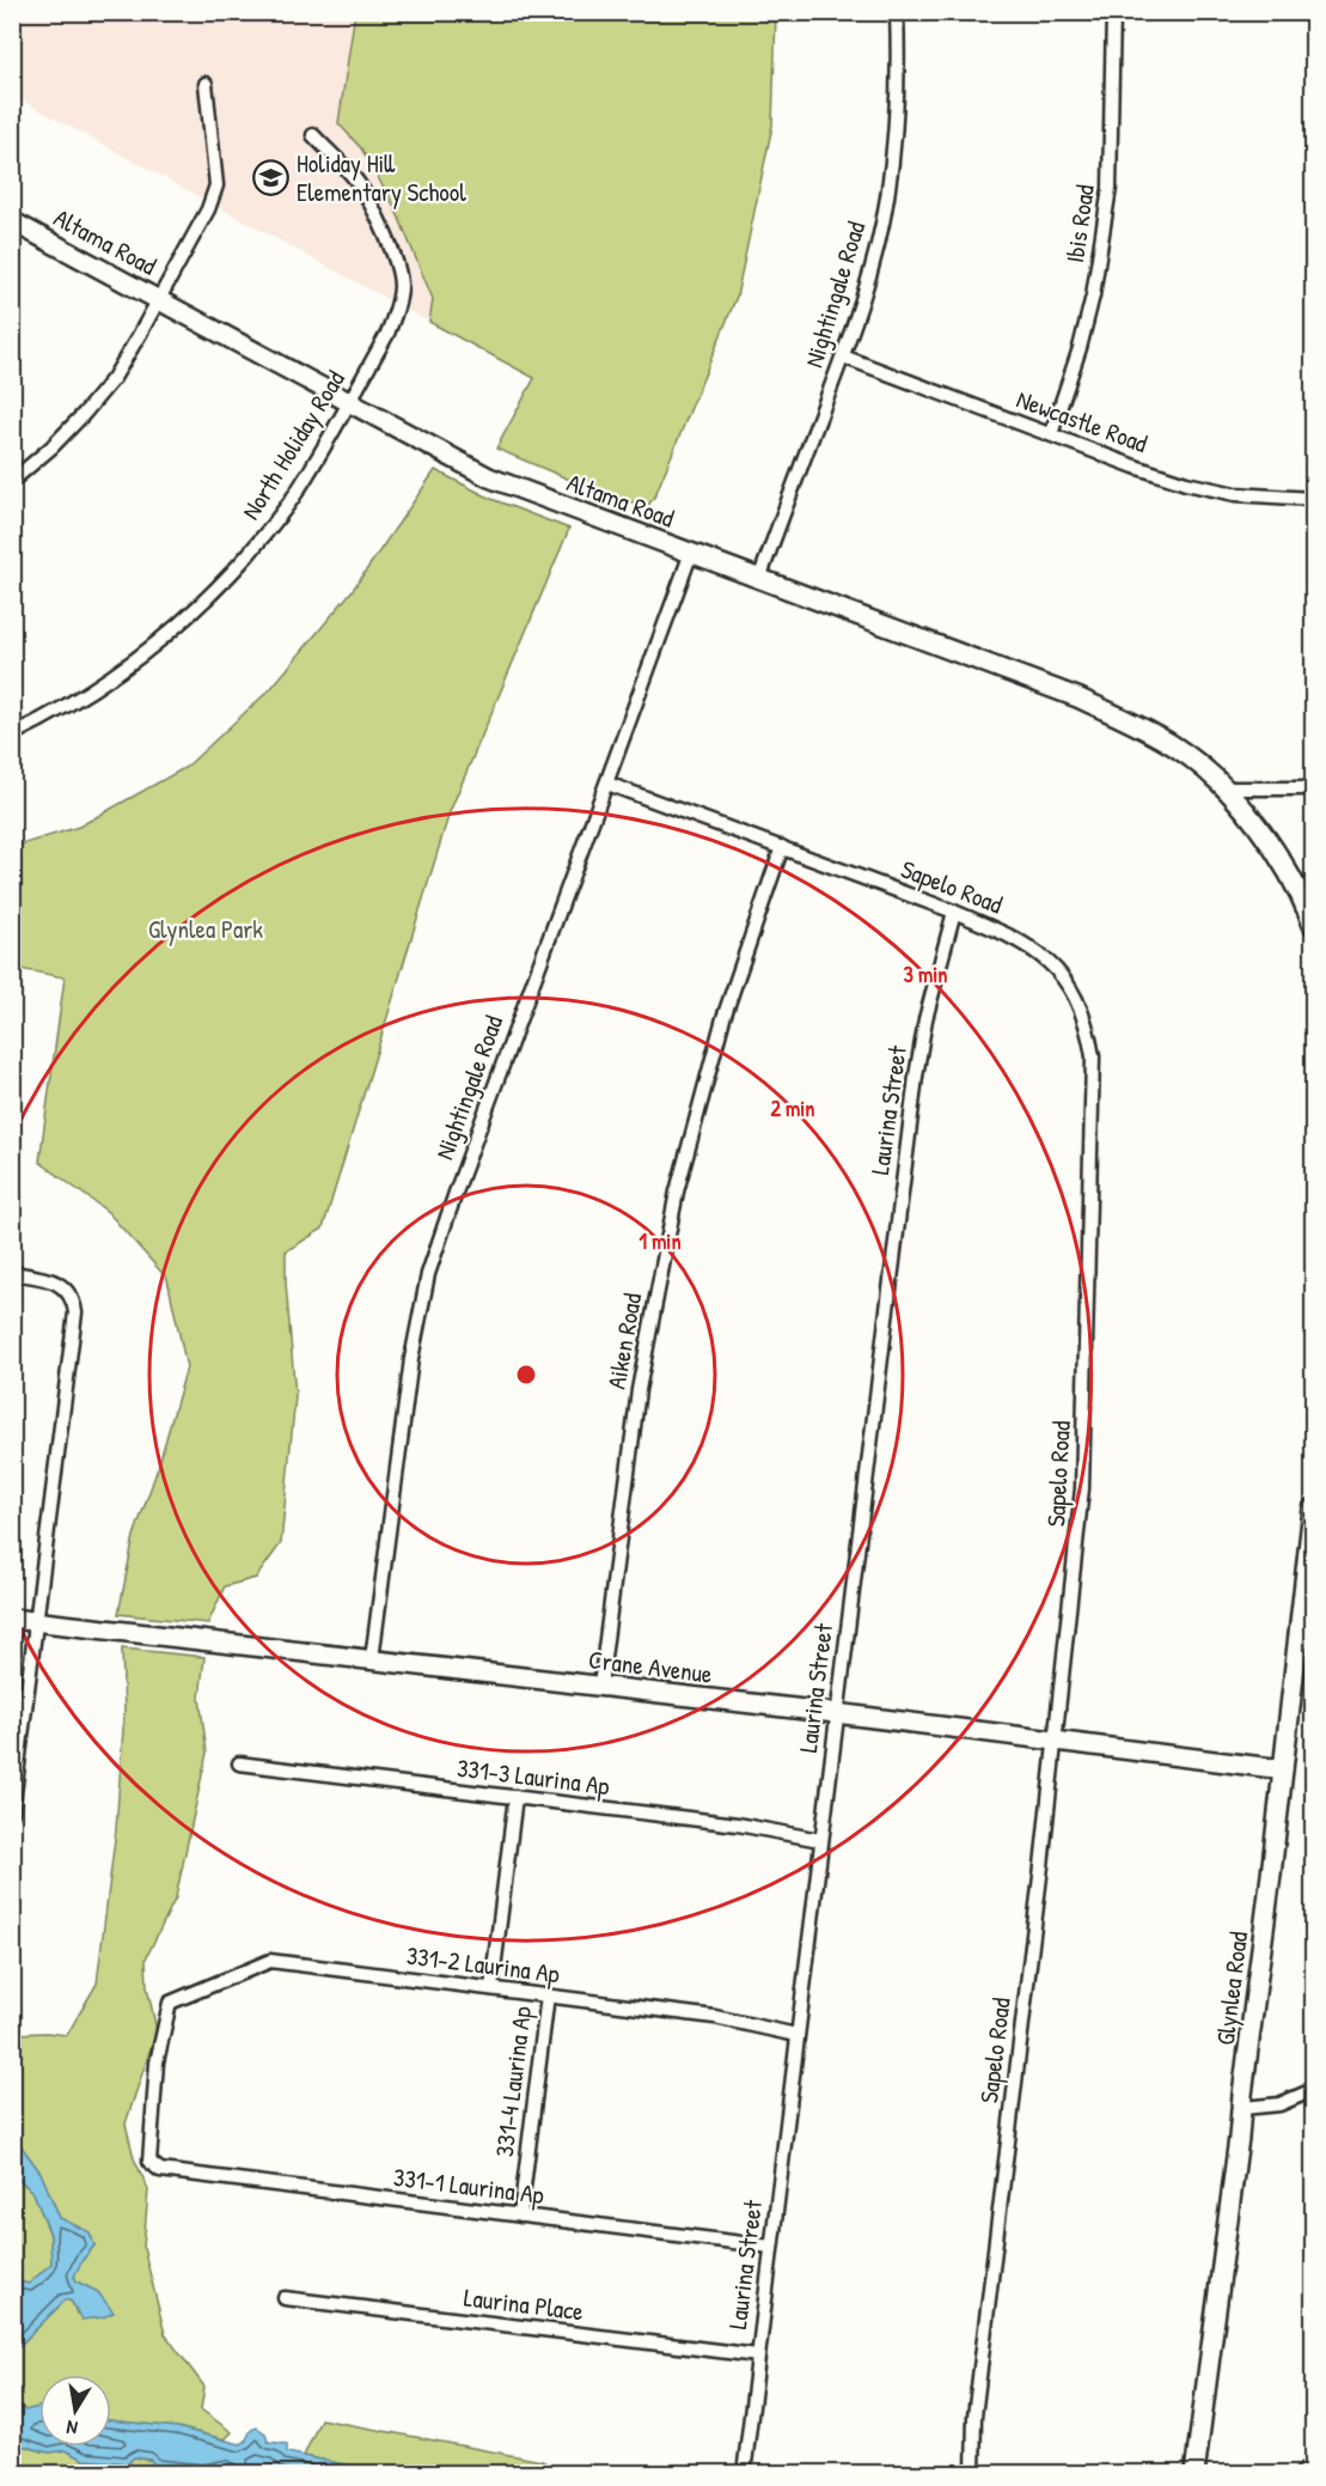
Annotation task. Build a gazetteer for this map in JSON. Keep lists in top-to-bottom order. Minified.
{"streets":{"street":["Ibis Road","Altama Road","Nightingale Road","Newcastle Road","North Holiday Road","Sapelo Road","Laurina Street","Aiken Road","Crane Avenue","331-3 Laurina Ap","331-2 Laurina Ap","Glynlea Road","331-4 Laurina Ap","331-1 Laurina Ap","Laurina Place"]},"crossings":[["Ibis Road","Newcastle Road"],["Altama Road","Nightingale Road"],["Altama Road","North Holiday Road"],["Nightingale Road","Newcastle Road"],["Nightingale Road","Sapelo Road"],["Nightingale Road","Crane Avenue"],["Sapelo Road","Laurina Street"],["Sapelo Road","Aiken Road"],["Sapelo Road","Crane Avenue"],["Laurina Street","Crane Avenue"],["Laurina Street","331-3 Laurina Ap"],["Laurina Street","331-2 Laurina Ap"],["Laurina Street","331-1 Laurina Ap"],["Laurina Street","Laurina Place"],["Aiken Road","Crane Avenue"],["Crane Avenue","Glynlea Road"],["331-3 Laurina Ap","331-4 Laurina Ap"],["331-2 Laurina Ap","331-4 Laurina Ap"],["331-2 Laurina Ap","331-1 Laurina Ap"],["331-4 Laurina Ap","331-1 Laurina Ap"]],"parks":["Glynlea Park"],"places":{"school or university":["Holiday Hill Elementary School"]},"north":"bottom","rings":["3 min","2 min","1 min"]}
